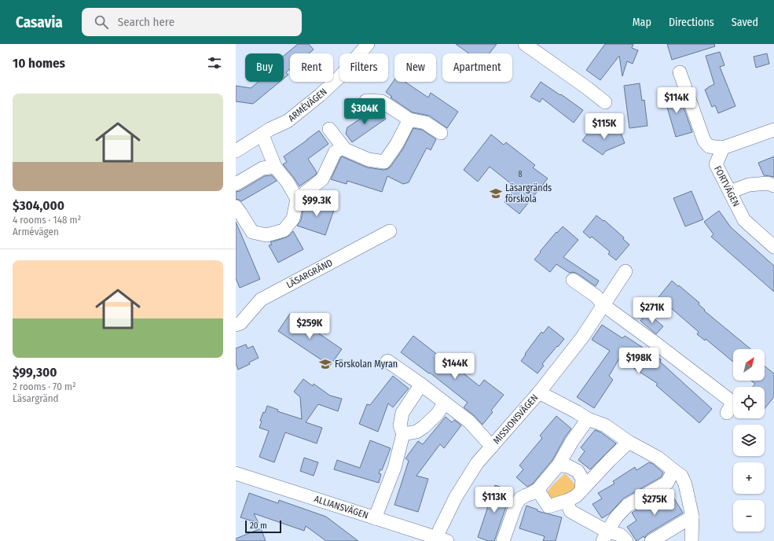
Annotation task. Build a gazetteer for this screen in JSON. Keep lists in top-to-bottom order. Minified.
{"streets":{"street":["ARMÉVÄGEN","FORTVÄGEN","LÄSARGRÄND","MISSIONSVÄGEN","ALLIANSVÄGEN"]},"crossings":[["MISSIONSVÄGEN","ALLIANSVÄGEN"]],"places":{"school or university":["Läsargränds förskola","Förskolan Myran"]},"house_numbers":["8"],"scale_bar":"20 m","north":"top right","page":{"header":"Casavia","search":"Search here","nav":["Map","Directions","Saved"],"heading":"10 homes","chip":["Buy","Rent","Filters","New","Apartment"],"list":[{"name":"$304,000","note":"4 rooms · 148 m² · Armévägen"},{"name":"$99,300","note":"2 rooms · 70 m² · Läsargränd"}],"price":["$114K","$304K","$115K","$99.3K","$271K","$259K","$198K","$144K","$113K","$275K"],"map_buttons":["+","−"],"scale":"20 m"}}
